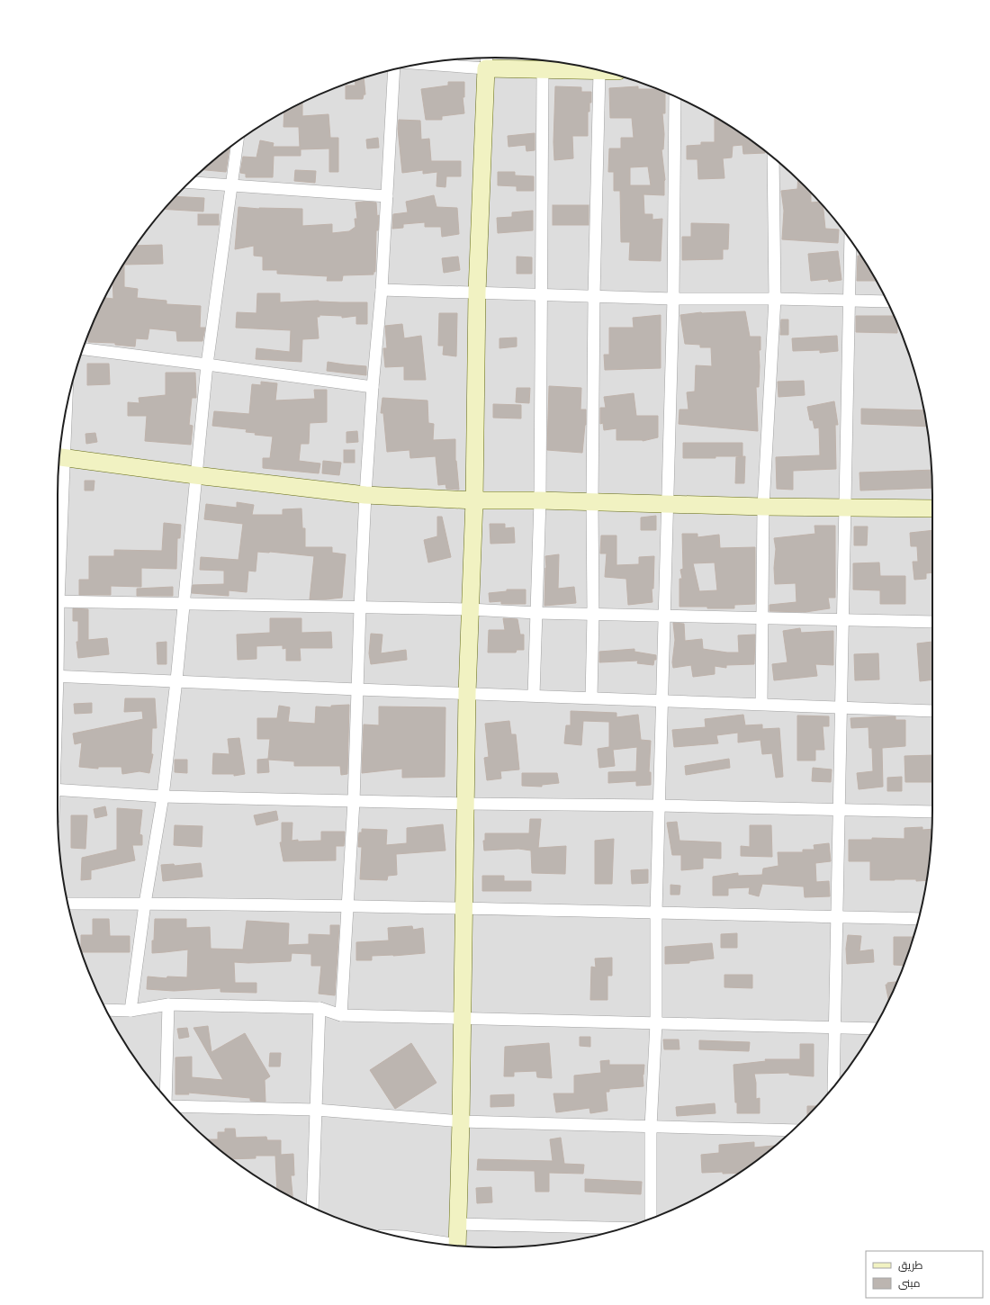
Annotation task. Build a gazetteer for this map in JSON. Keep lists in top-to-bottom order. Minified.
{"legend":["طريق","مبنى"]}
